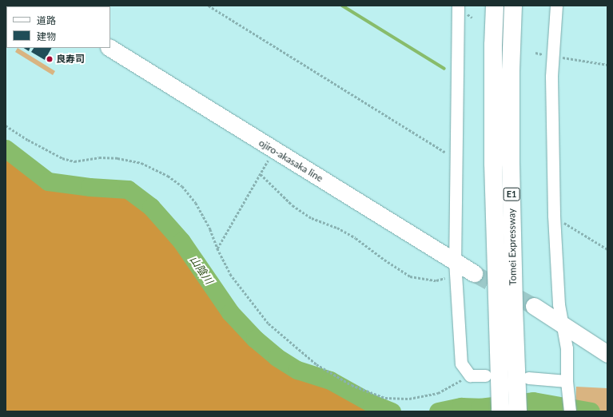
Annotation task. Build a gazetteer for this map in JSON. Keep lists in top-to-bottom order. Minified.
{"streets":{"highway":["E1","Tomei Expressway"],"main road":["ojiro-akasaka line"]},"water":["山陰川"],"places":["良寿司"],"legend":["道路","建物"]}
